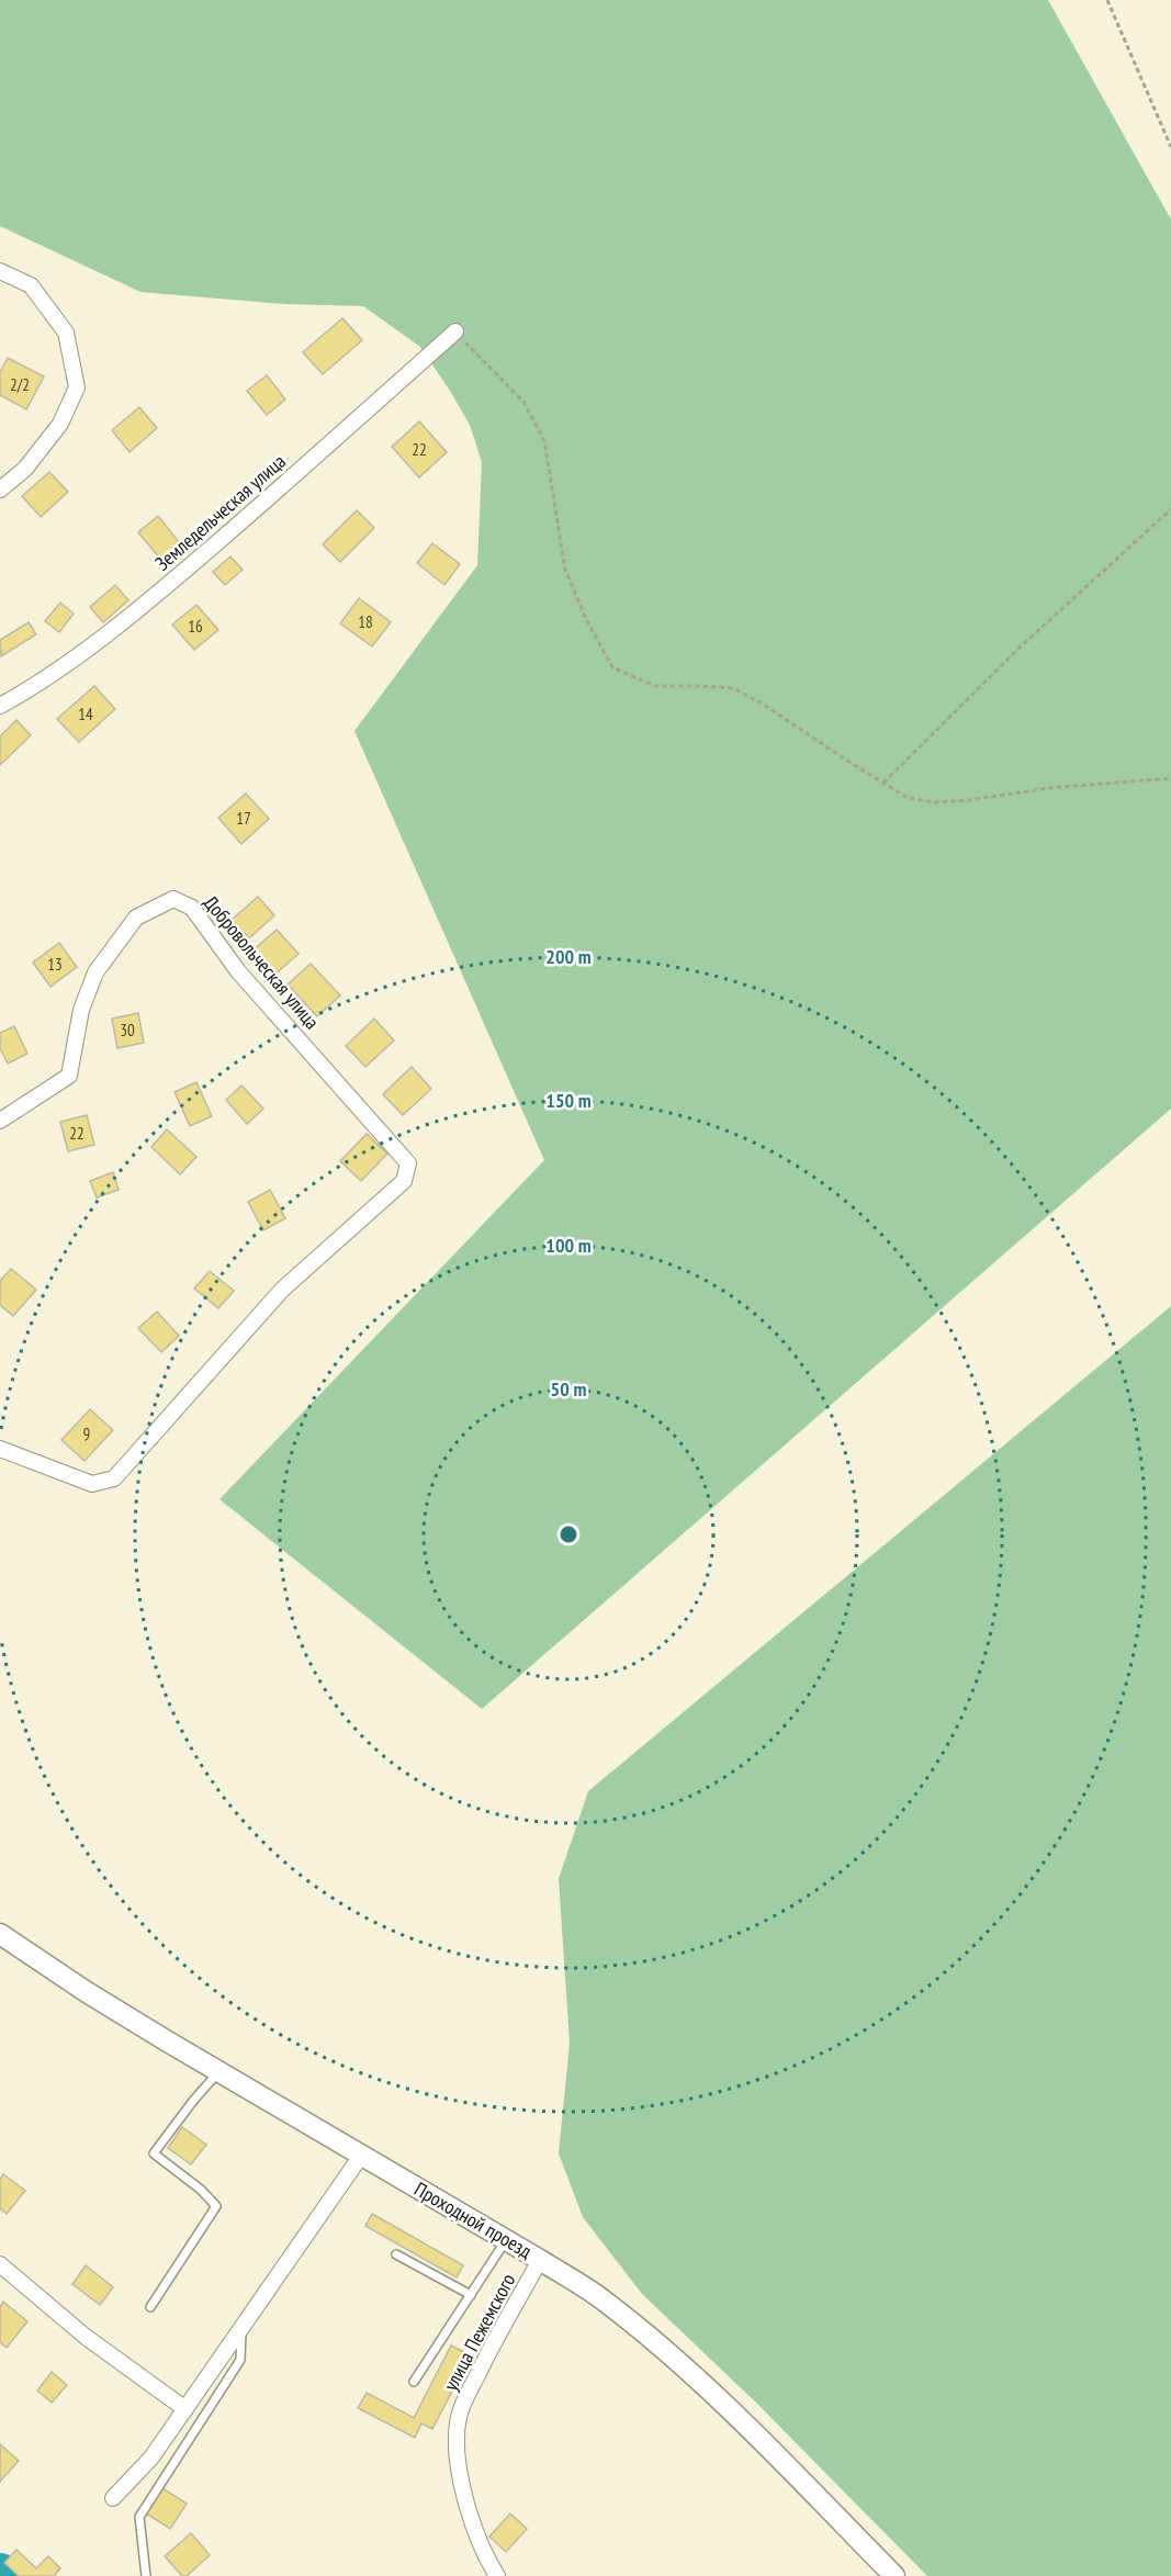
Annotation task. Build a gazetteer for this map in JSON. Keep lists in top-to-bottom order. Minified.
{"streets":{"street":["Земледельческая улица","Добровольческая улица","Проходной проезд","улица Пежемского"]},"crossings":[["Проходной проезд","улица Пежемского"]],"house_numbers":["2/2","22","18","16","14","17","13","30","22","9"],"rings":["200 m","150 m","100 m","50 m"]}
